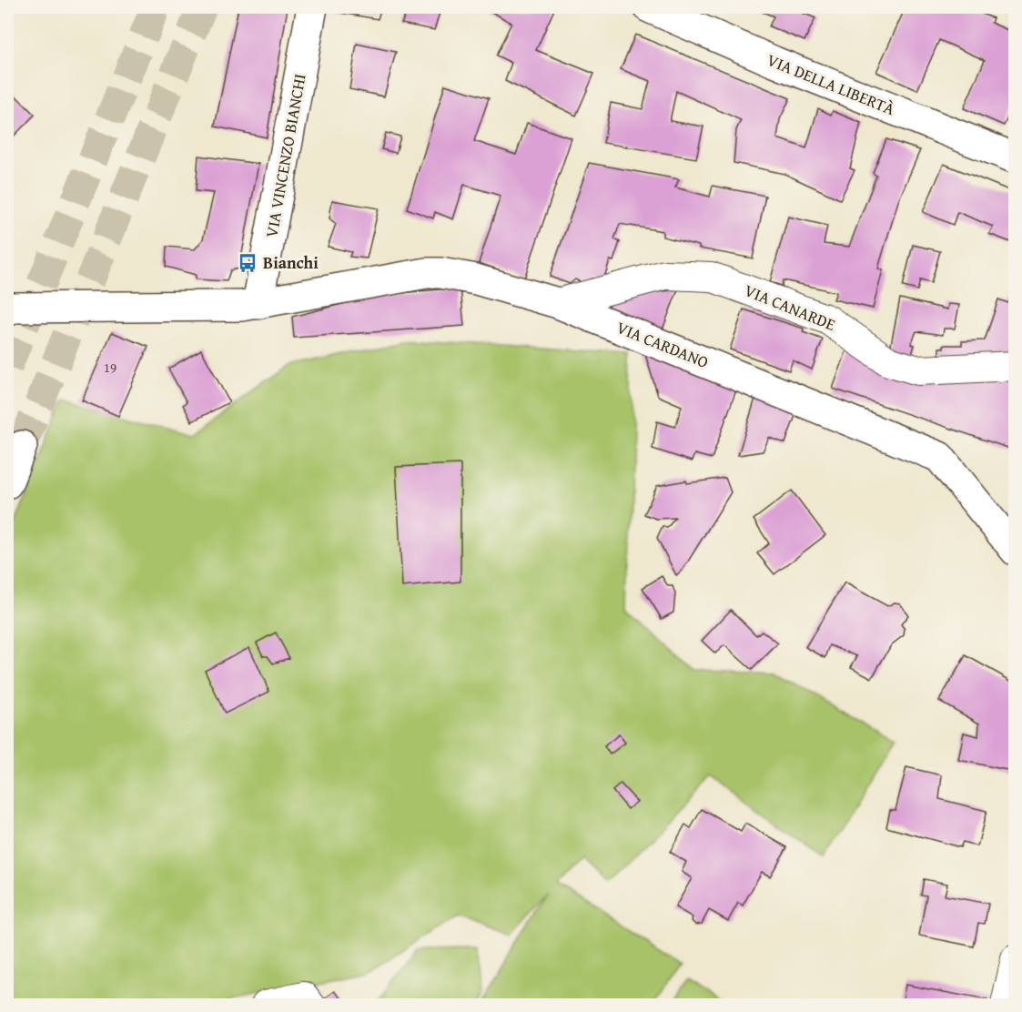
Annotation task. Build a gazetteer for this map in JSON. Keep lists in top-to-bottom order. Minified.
{"streets":{"main road":["VIA DELLA LIBERTÀ","VIA VINCENZO BIANCHI","VIA CARDANO"],"street":["VIA CANARDE"]},"crossings":[["VIA VINCENZO BIANCHI","VIA CARDANO"],["VIA CANARDE","VIA CARDANO"]],"places":{"bus stop":["Bianchi"]},"house_numbers":["19"]}
